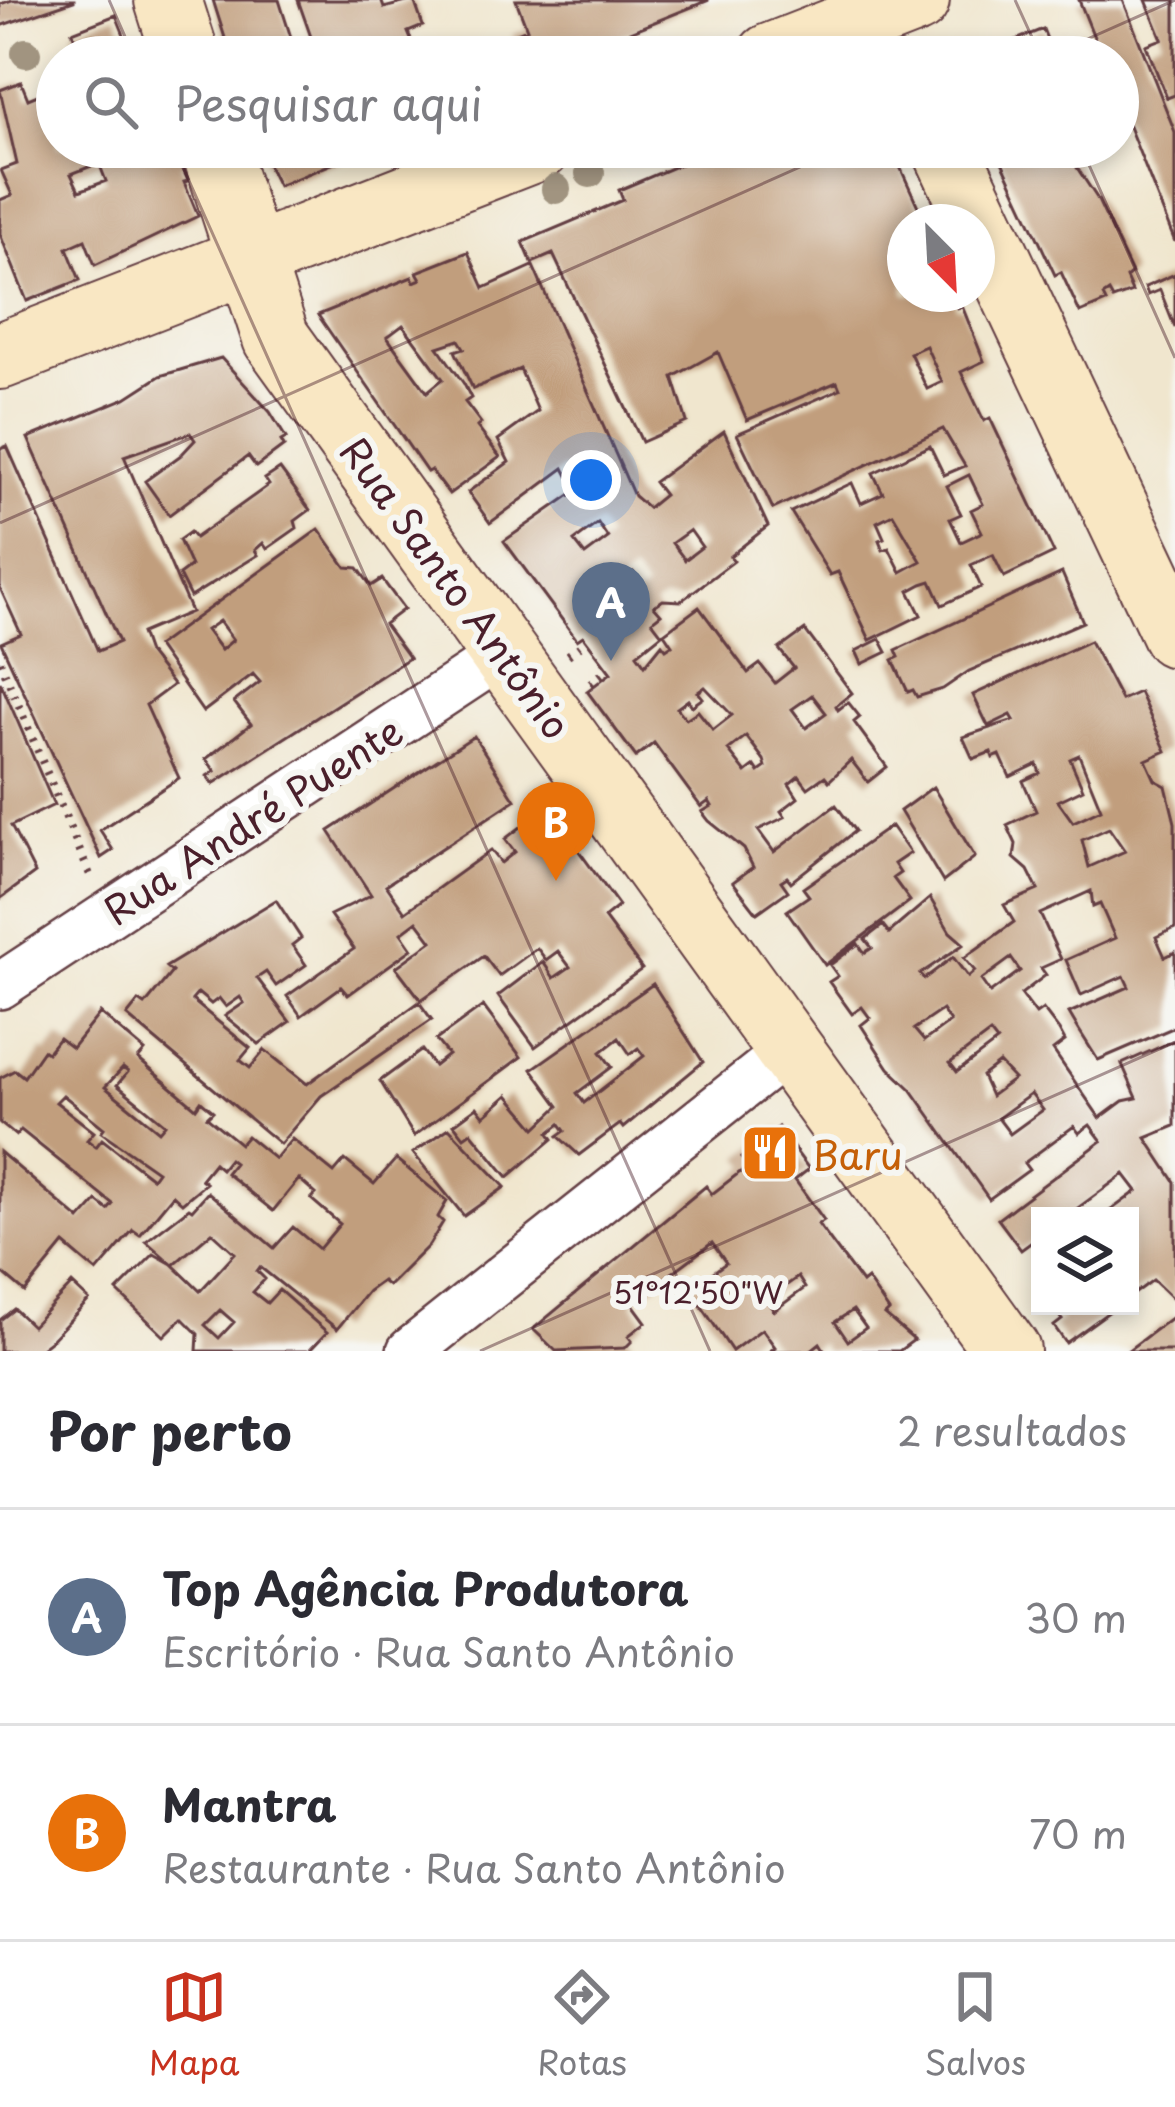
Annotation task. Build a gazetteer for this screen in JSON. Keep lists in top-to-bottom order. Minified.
{"streets":{"street":["Rua Santo Antônio","Rua André Puente"]},"crossings":[["Rua Santo Antônio","Rua André Puente"]],"places":{"restaurant":["Baru"]},"north":"bottom right","page":{"search":"Pesquisar aqui","pins":["A","B"],"heading":["Por perto","2 resultados"],"list":[{"mark":"A","name":"Top Agência Produtora","note":"Escritório · Rua Santo Antônio","value":"30 m"},{"mark":"B","name":"Mantra","note":"Restaurante · Rua Santo Antônio","value":"70 m"}],"nav":["Mapa","Rotas","Salvos"]},"coordinates":["51°12'50\"W"]}
